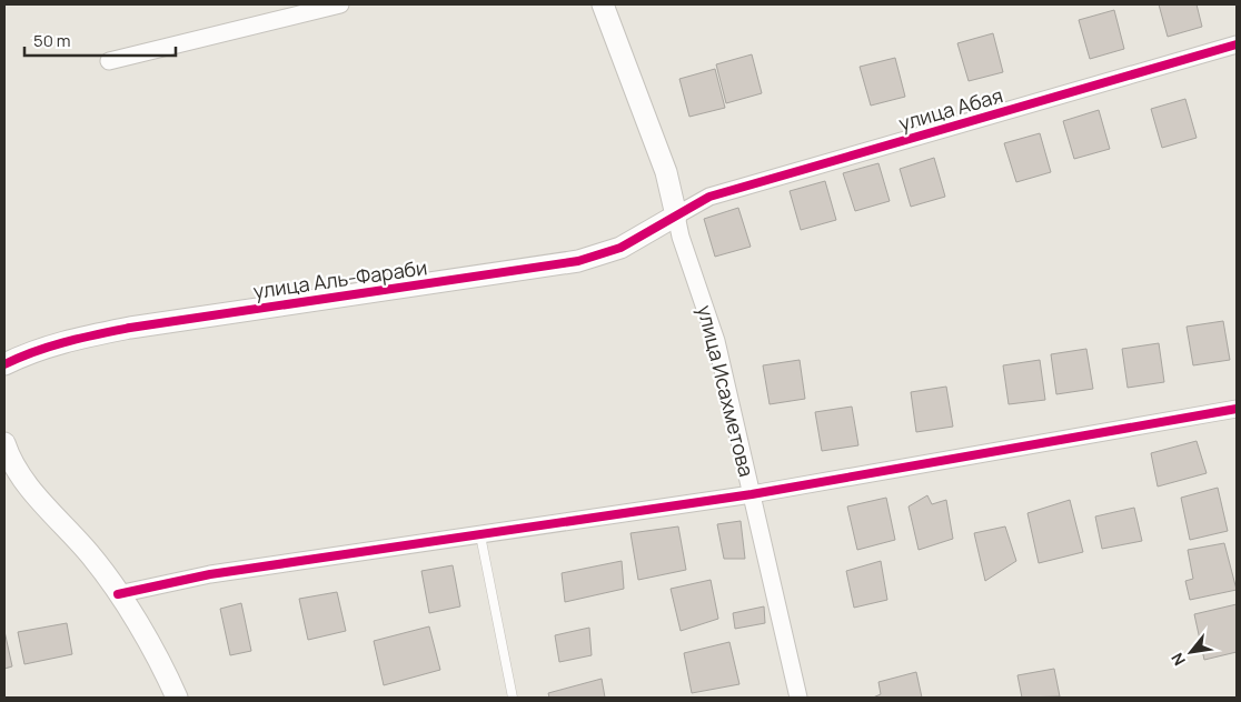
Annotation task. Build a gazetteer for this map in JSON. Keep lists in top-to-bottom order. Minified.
{"streets":{"street":["улица Абая","улица Аль-Фараби","улица Исахметова"]},"crossings":[["улица Абая","улица Аль-Фараби"],["улица Абая","улица Исахметова"],["улица Аль-Фараби","улица Исахметова"]],"scale_bar":"50 m","north":"bottom left"}
